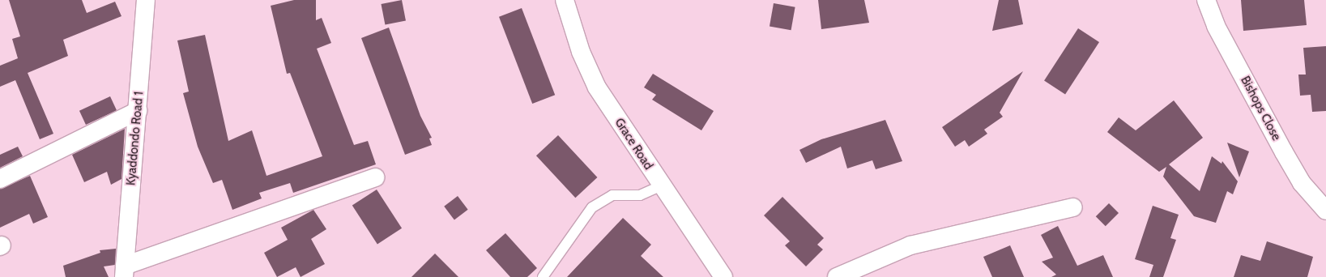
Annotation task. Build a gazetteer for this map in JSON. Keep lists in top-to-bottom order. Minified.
{"streets":{"street":["Bishops Close","Kyaddondo Road 1","Grace Road"]}}
